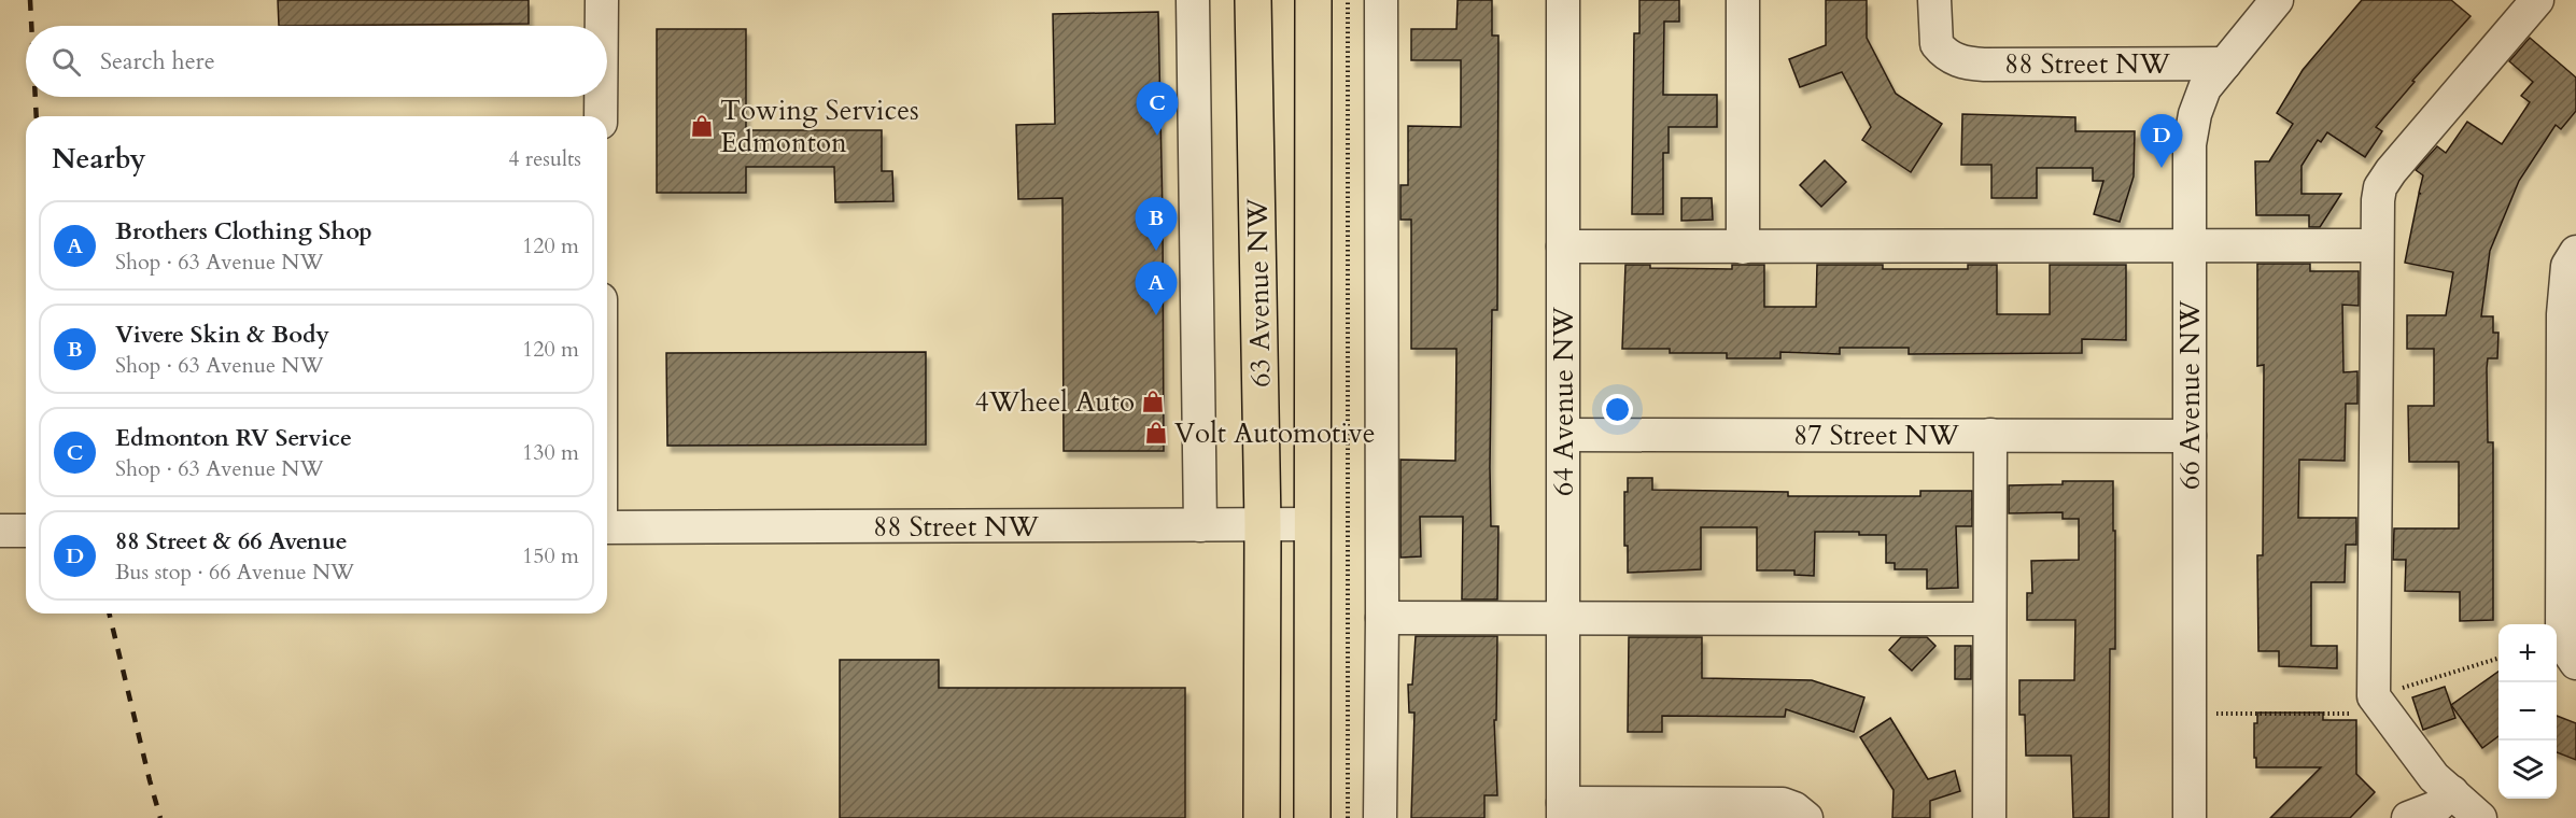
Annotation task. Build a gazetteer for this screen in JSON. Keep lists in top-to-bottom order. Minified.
{"streets":{"main road":["63 Avenue NW"],"street":["88 Street NW","66 Avenue NW","64 Avenue NW","87 Street NW"]},"crossings":[["88 Street NW","63 Avenue NW"],["88 Street NW","66 Avenue NW"],["66 Avenue NW","87 Street NW"],["64 Avenue NW","87 Street NW"]],"places":{"shop":["Towing Services Edmonton","4Wheel Auto","Volt Automotive"]},"page":{"search":"Search here","pins":["C","D","B","A"],"heading":["Nearby","4 results"],"list":[{"mark":"A","name":"Brothers Clothing Shop","note":"Shop · 63 Avenue NW","value":"120 m"},{"mark":"B","name":"Vivere Skin & Body","note":"Shop · 63 Avenue NW","value":"120 m"},{"mark":"C","name":"Edmonton RV Service","note":"Shop · 63 Avenue NW","value":"130 m"},{"mark":"D","name":"88 Street & 66 Avenue","note":"Bus stop · 66 Avenue NW","value":"150 m"}],"map_buttons":["+","−"]}}
